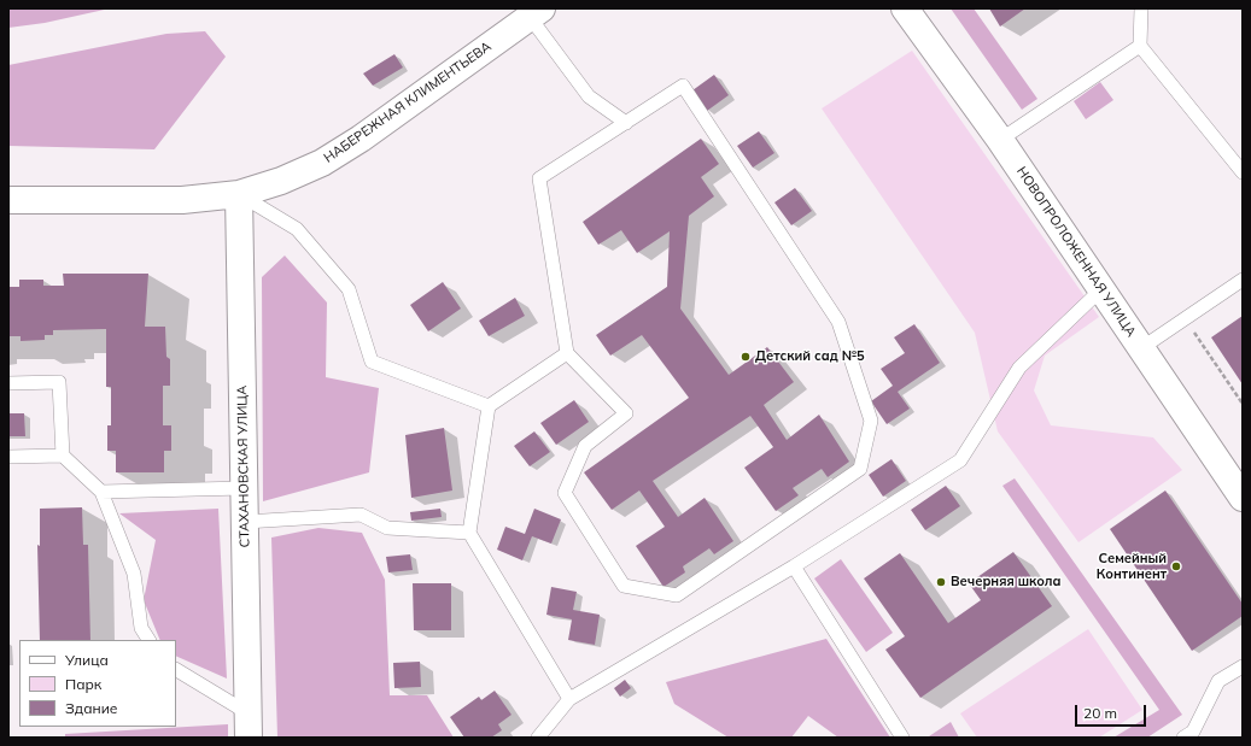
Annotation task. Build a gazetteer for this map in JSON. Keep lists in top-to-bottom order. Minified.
{"streets":{"street":["НАБЕРЕЖНАЯ КЛИМЕНТЬЕВА","НОВОПРОЛОЖЕННАЯ УЛИЦА","СТАХАНОВСКАЯ УЛИЦА"]},"crossings":[["НАБЕРЕЖНАЯ КЛИМЕНТЬЕВА","СТАХАНОВСКАЯ УЛИЦА"]],"places":["Детский сад №5","Семейный Континент","Вечерняя школа"],"legend":["Улица","Парк","Здание"],"scale_bar":"20 m"}
